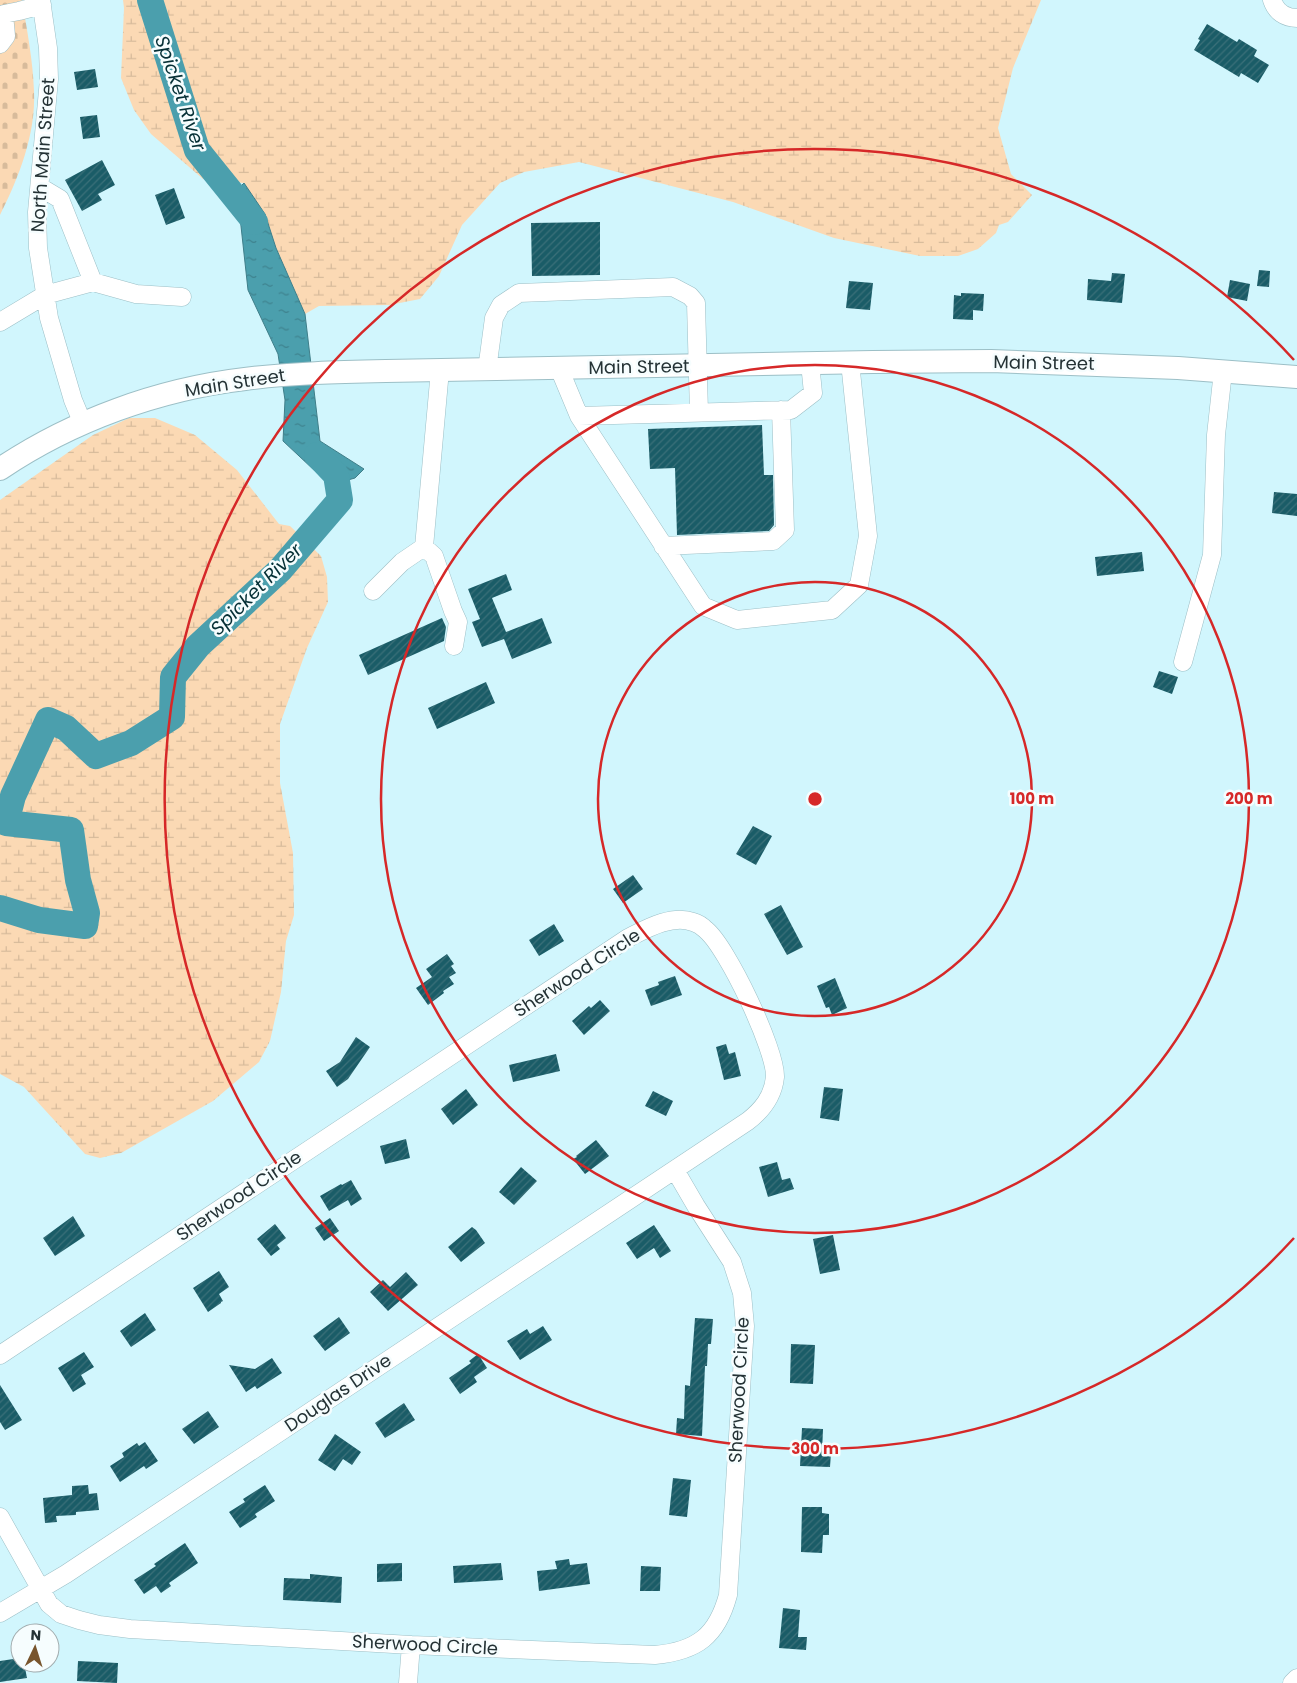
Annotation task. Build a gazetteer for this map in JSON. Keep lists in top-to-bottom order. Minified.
{"streets":{"main road":["Main Street"],"street":["North Main Street","Sherwood Circle","Douglas Drive"]},"crossings":[["North Main Street","Main Street"],["Sherwood Circle","Douglas Drive"]],"water":["Spicket River"],"north":"top","rings":["100 m","200 m","300 m"]}
